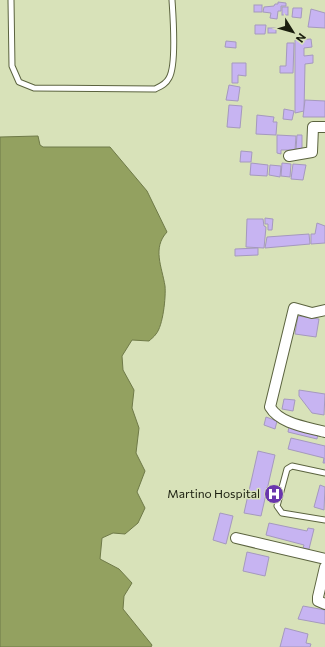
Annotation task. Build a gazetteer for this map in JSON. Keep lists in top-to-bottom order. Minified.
{"places":{"hospital":["Martino Hospital"]},"north":"bottom right"}
